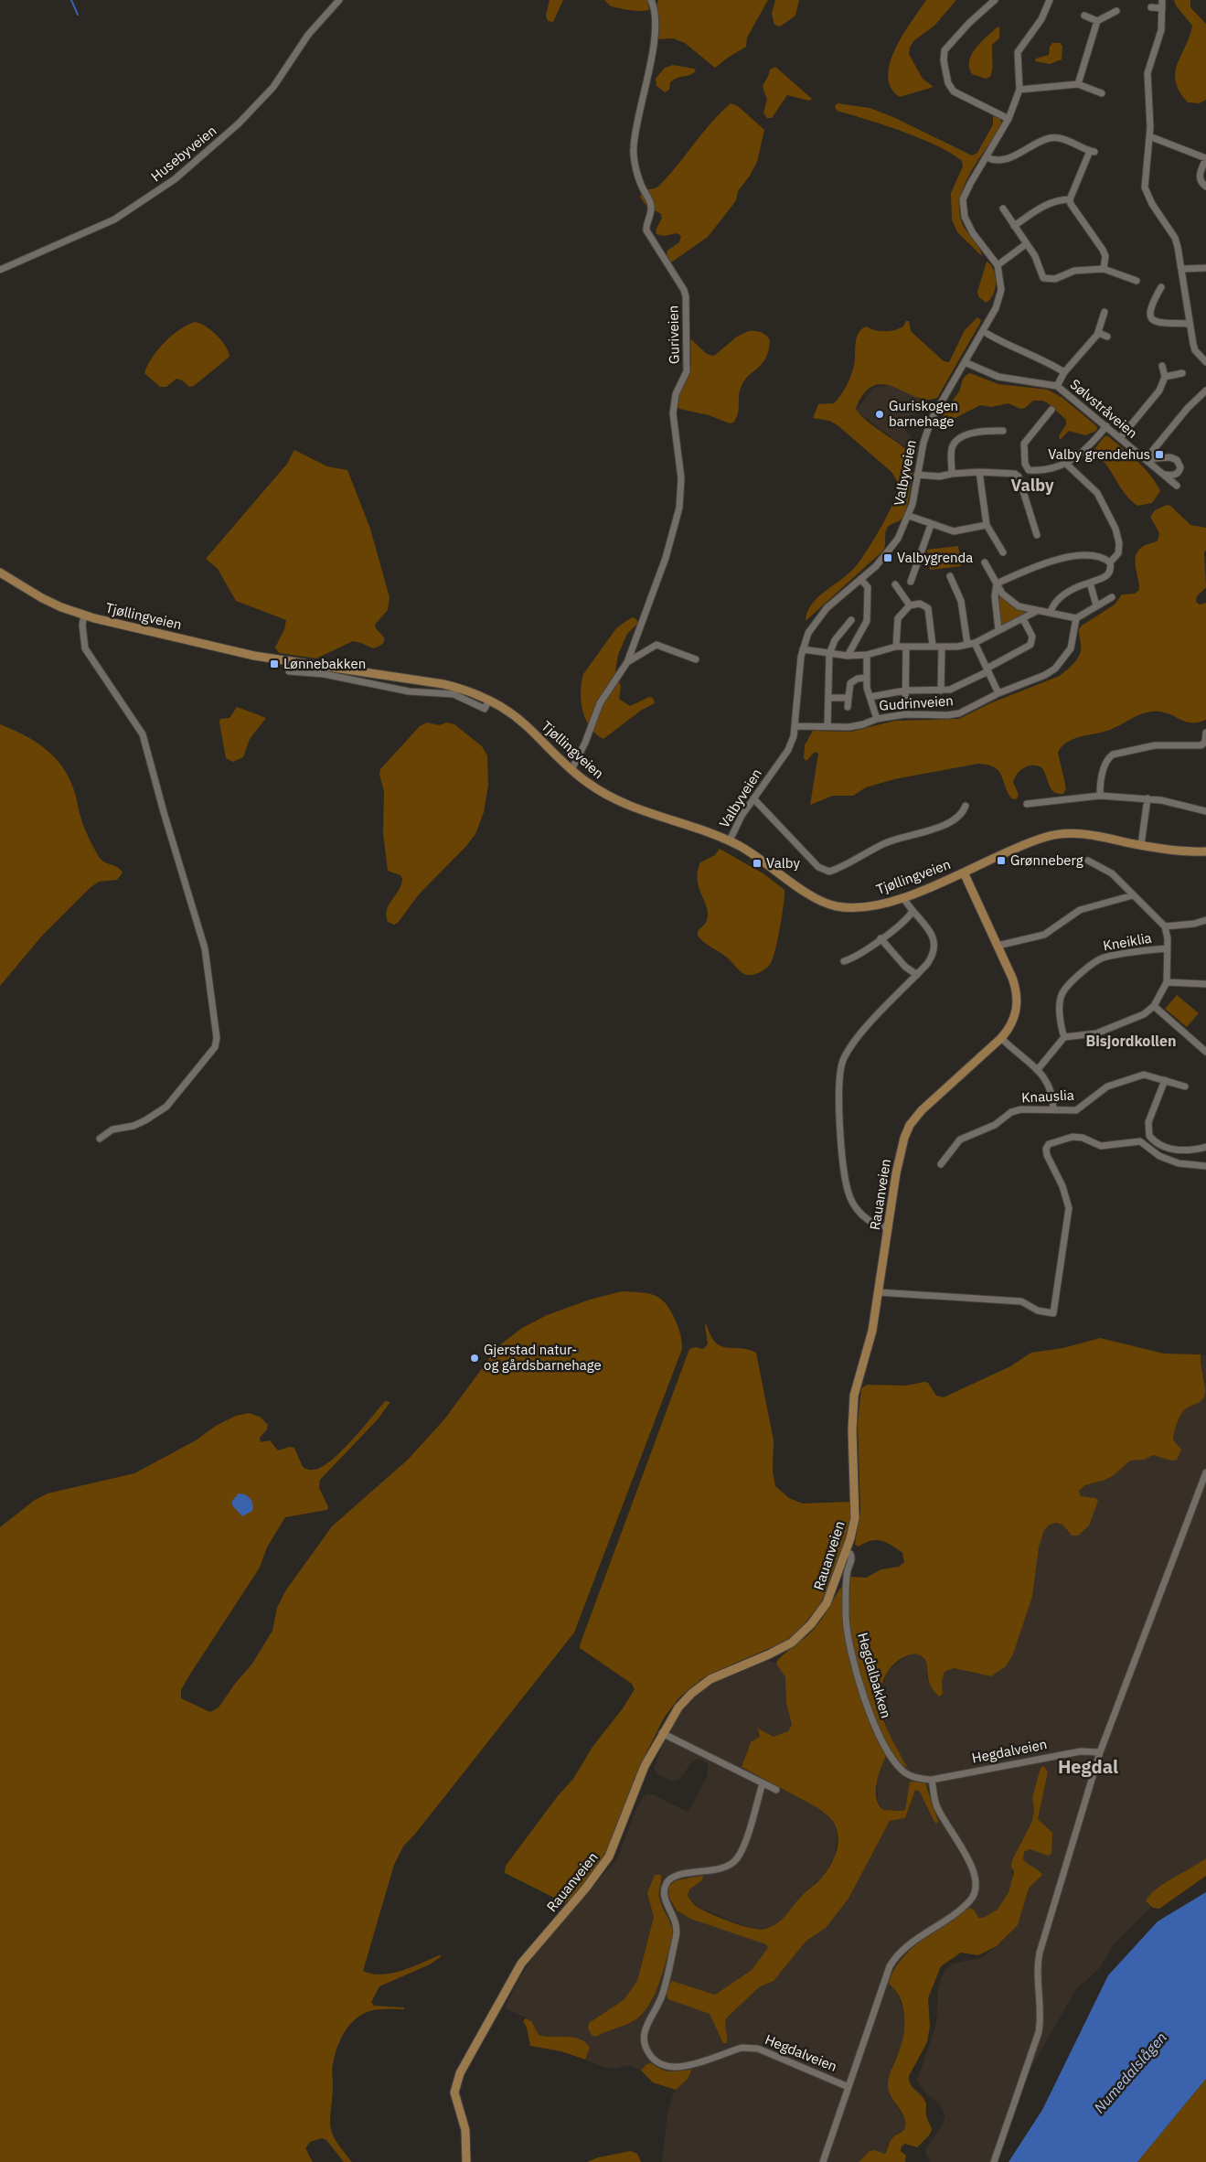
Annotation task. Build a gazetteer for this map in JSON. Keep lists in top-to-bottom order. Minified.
{"streets":{"main road":["Tjøllingveien","Rauanveien"],"street":["Husebyveien","Guriveien","Sølvstråveien","Valbyveien","Gudrinveien","Kneiklia","Knauslia","Hegdalbakken","Hegdalveien"]},"crossings":[["Guriveien","Tjøllingveien"],["Sølvstråveien","Valbyveien"],["Valbyveien","Tjøllingveien"],["Valbyveien","Gudrinveien"],["Tjøllingveien","Rauanveien"],["Rauanveien","Hegdalbakken"],["Hegdalbakken","Hegdalveien"]],"districts":["Valby","Bisjordkollen","Hegdal"],"water":["Numedalslågen"],"places":{"other":["Guriskogen barnehage","Gjerstad natur- og gårdsbarnehage"],"transit":["Valby grendehus","Valbygrenda","Lønnebakken","Grønneberg","Valby"]}}
